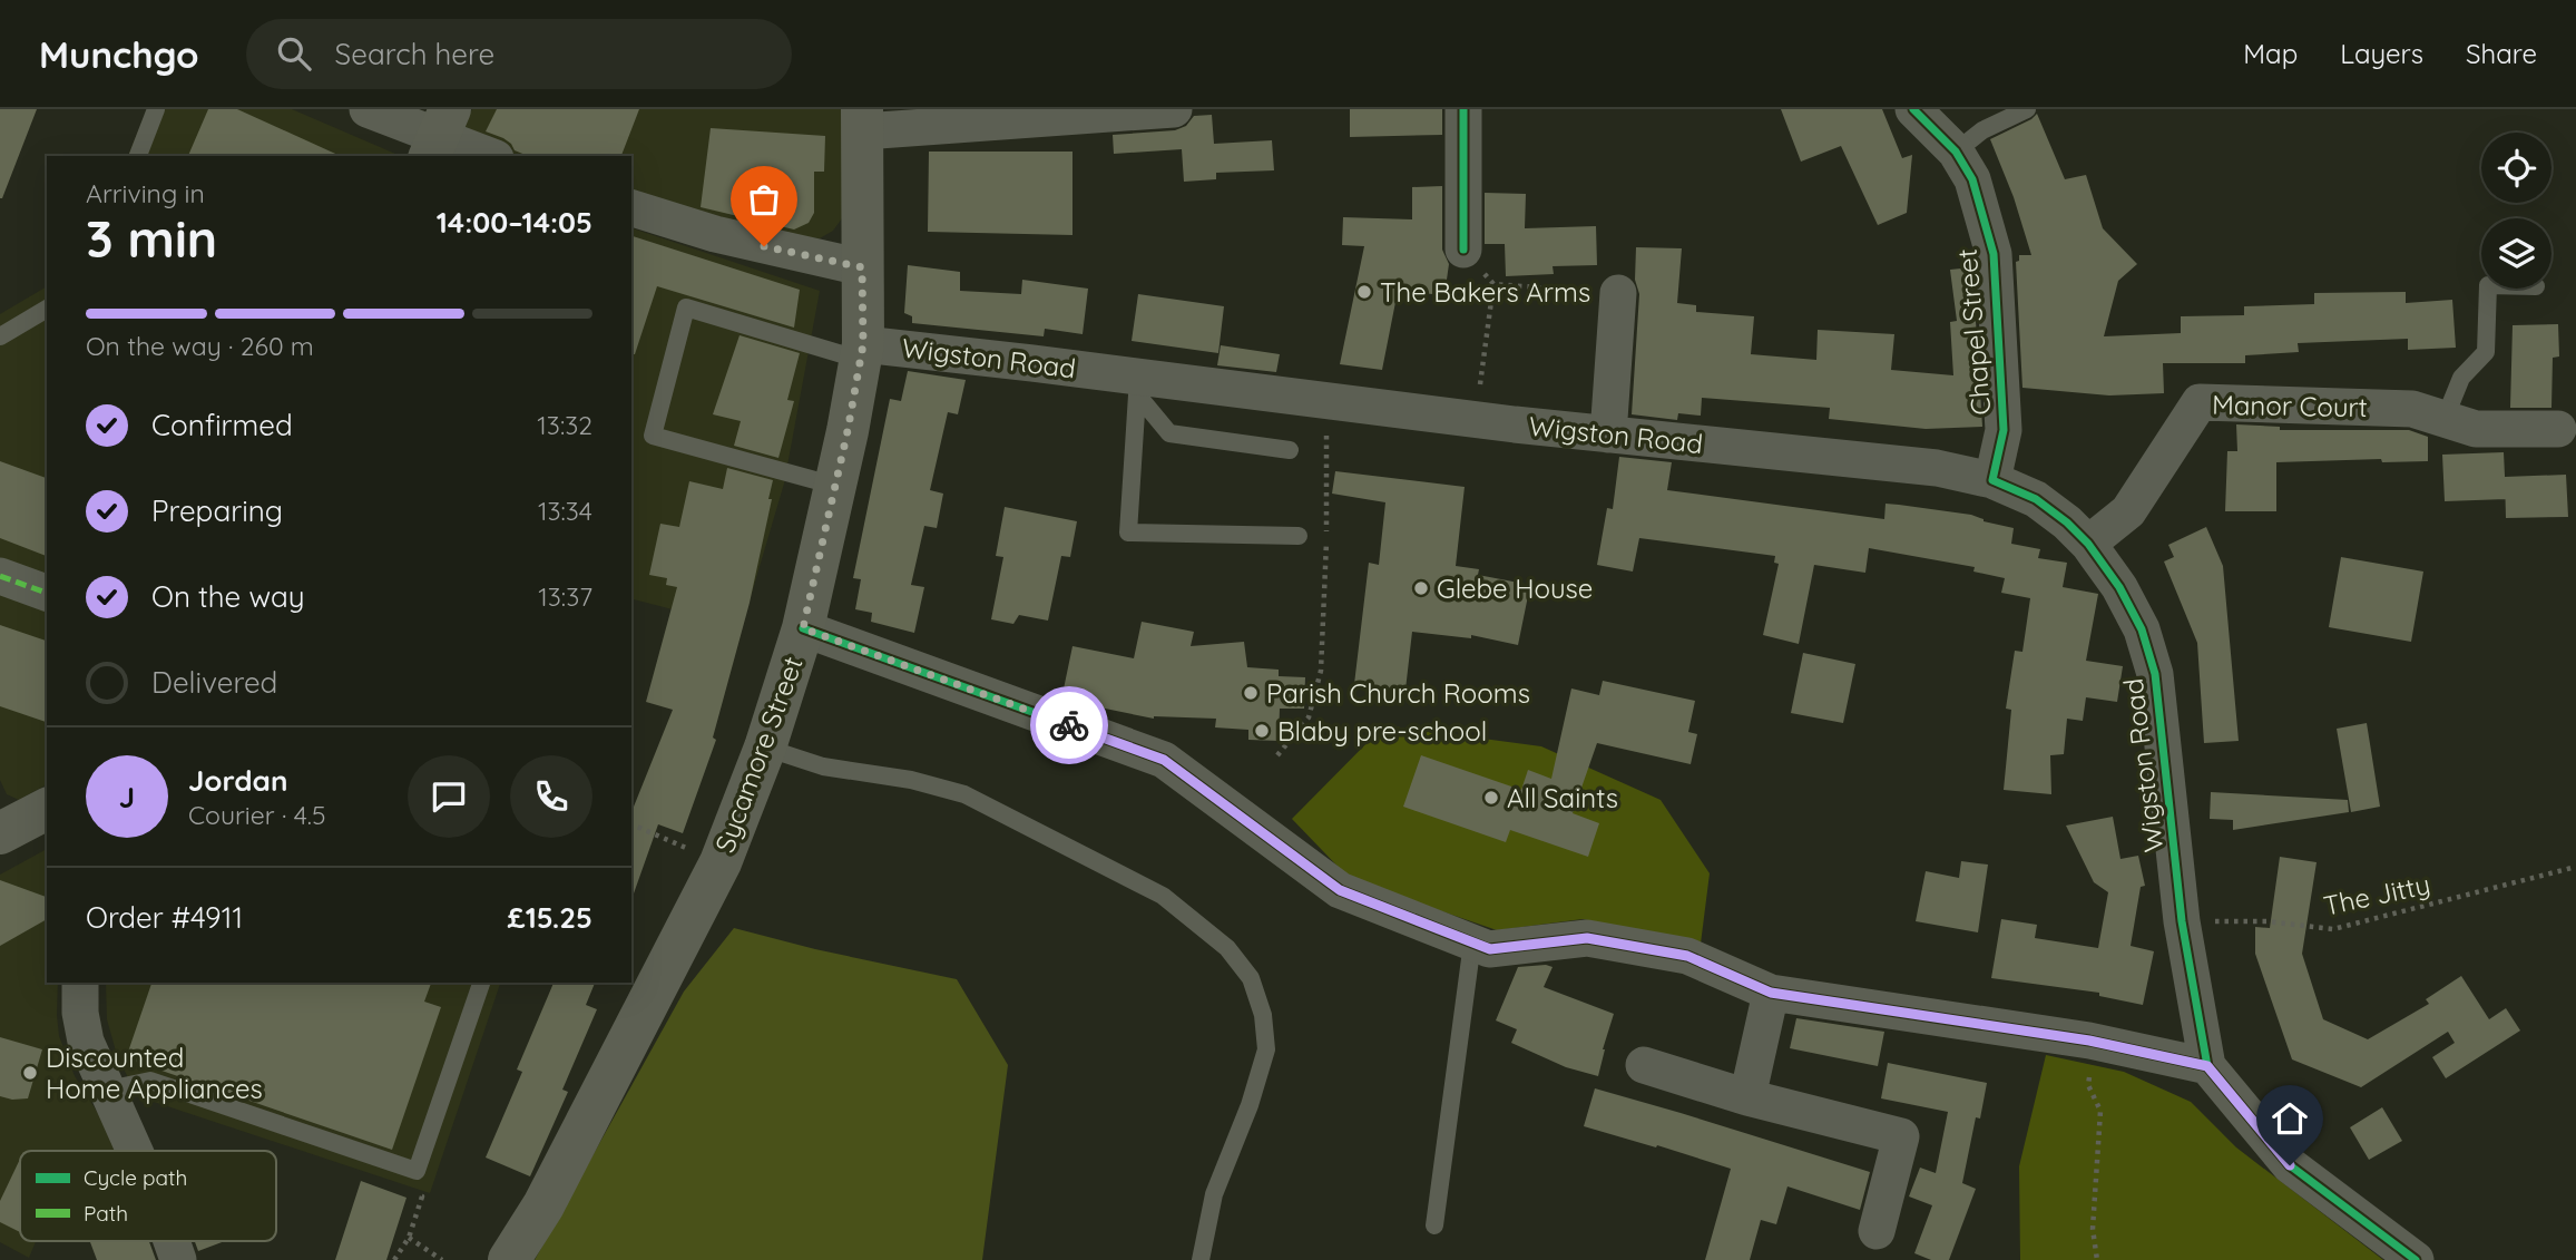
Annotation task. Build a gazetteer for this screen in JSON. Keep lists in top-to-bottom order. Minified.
{"streets":{"street":["Chapel Street","Wigston Road","Manor Court","Sycamore Street"],"path":["The Jitty"]},"crossings":[["Chapel Street","Wigston Road"],["Wigston Road","Manor Court"],["Wigston Road","Sycamore Street"],["Wigston Road","The Jitty"]],"places":["The Bakers Arms","Glebe House","Parish Church Rooms","Blaby pre-school","All Saints","Discounted Home Appliances"],"legend":["Cycle path","Path"],"page":{"header":"Munchgo","search":"Search here","nav":["Map","Layers","Share"],"heading":["3 min","Arriving in","14:00–14:05"],"panel":["Jordan","Courier · 4.5","Order #4911","£15.25"],"bar":"On the way · 260 m","list":[["Confirmed","13:32"],["Preparing","13:34"],["On the way","13:37"],"Delivered"],"round":"J"}}
